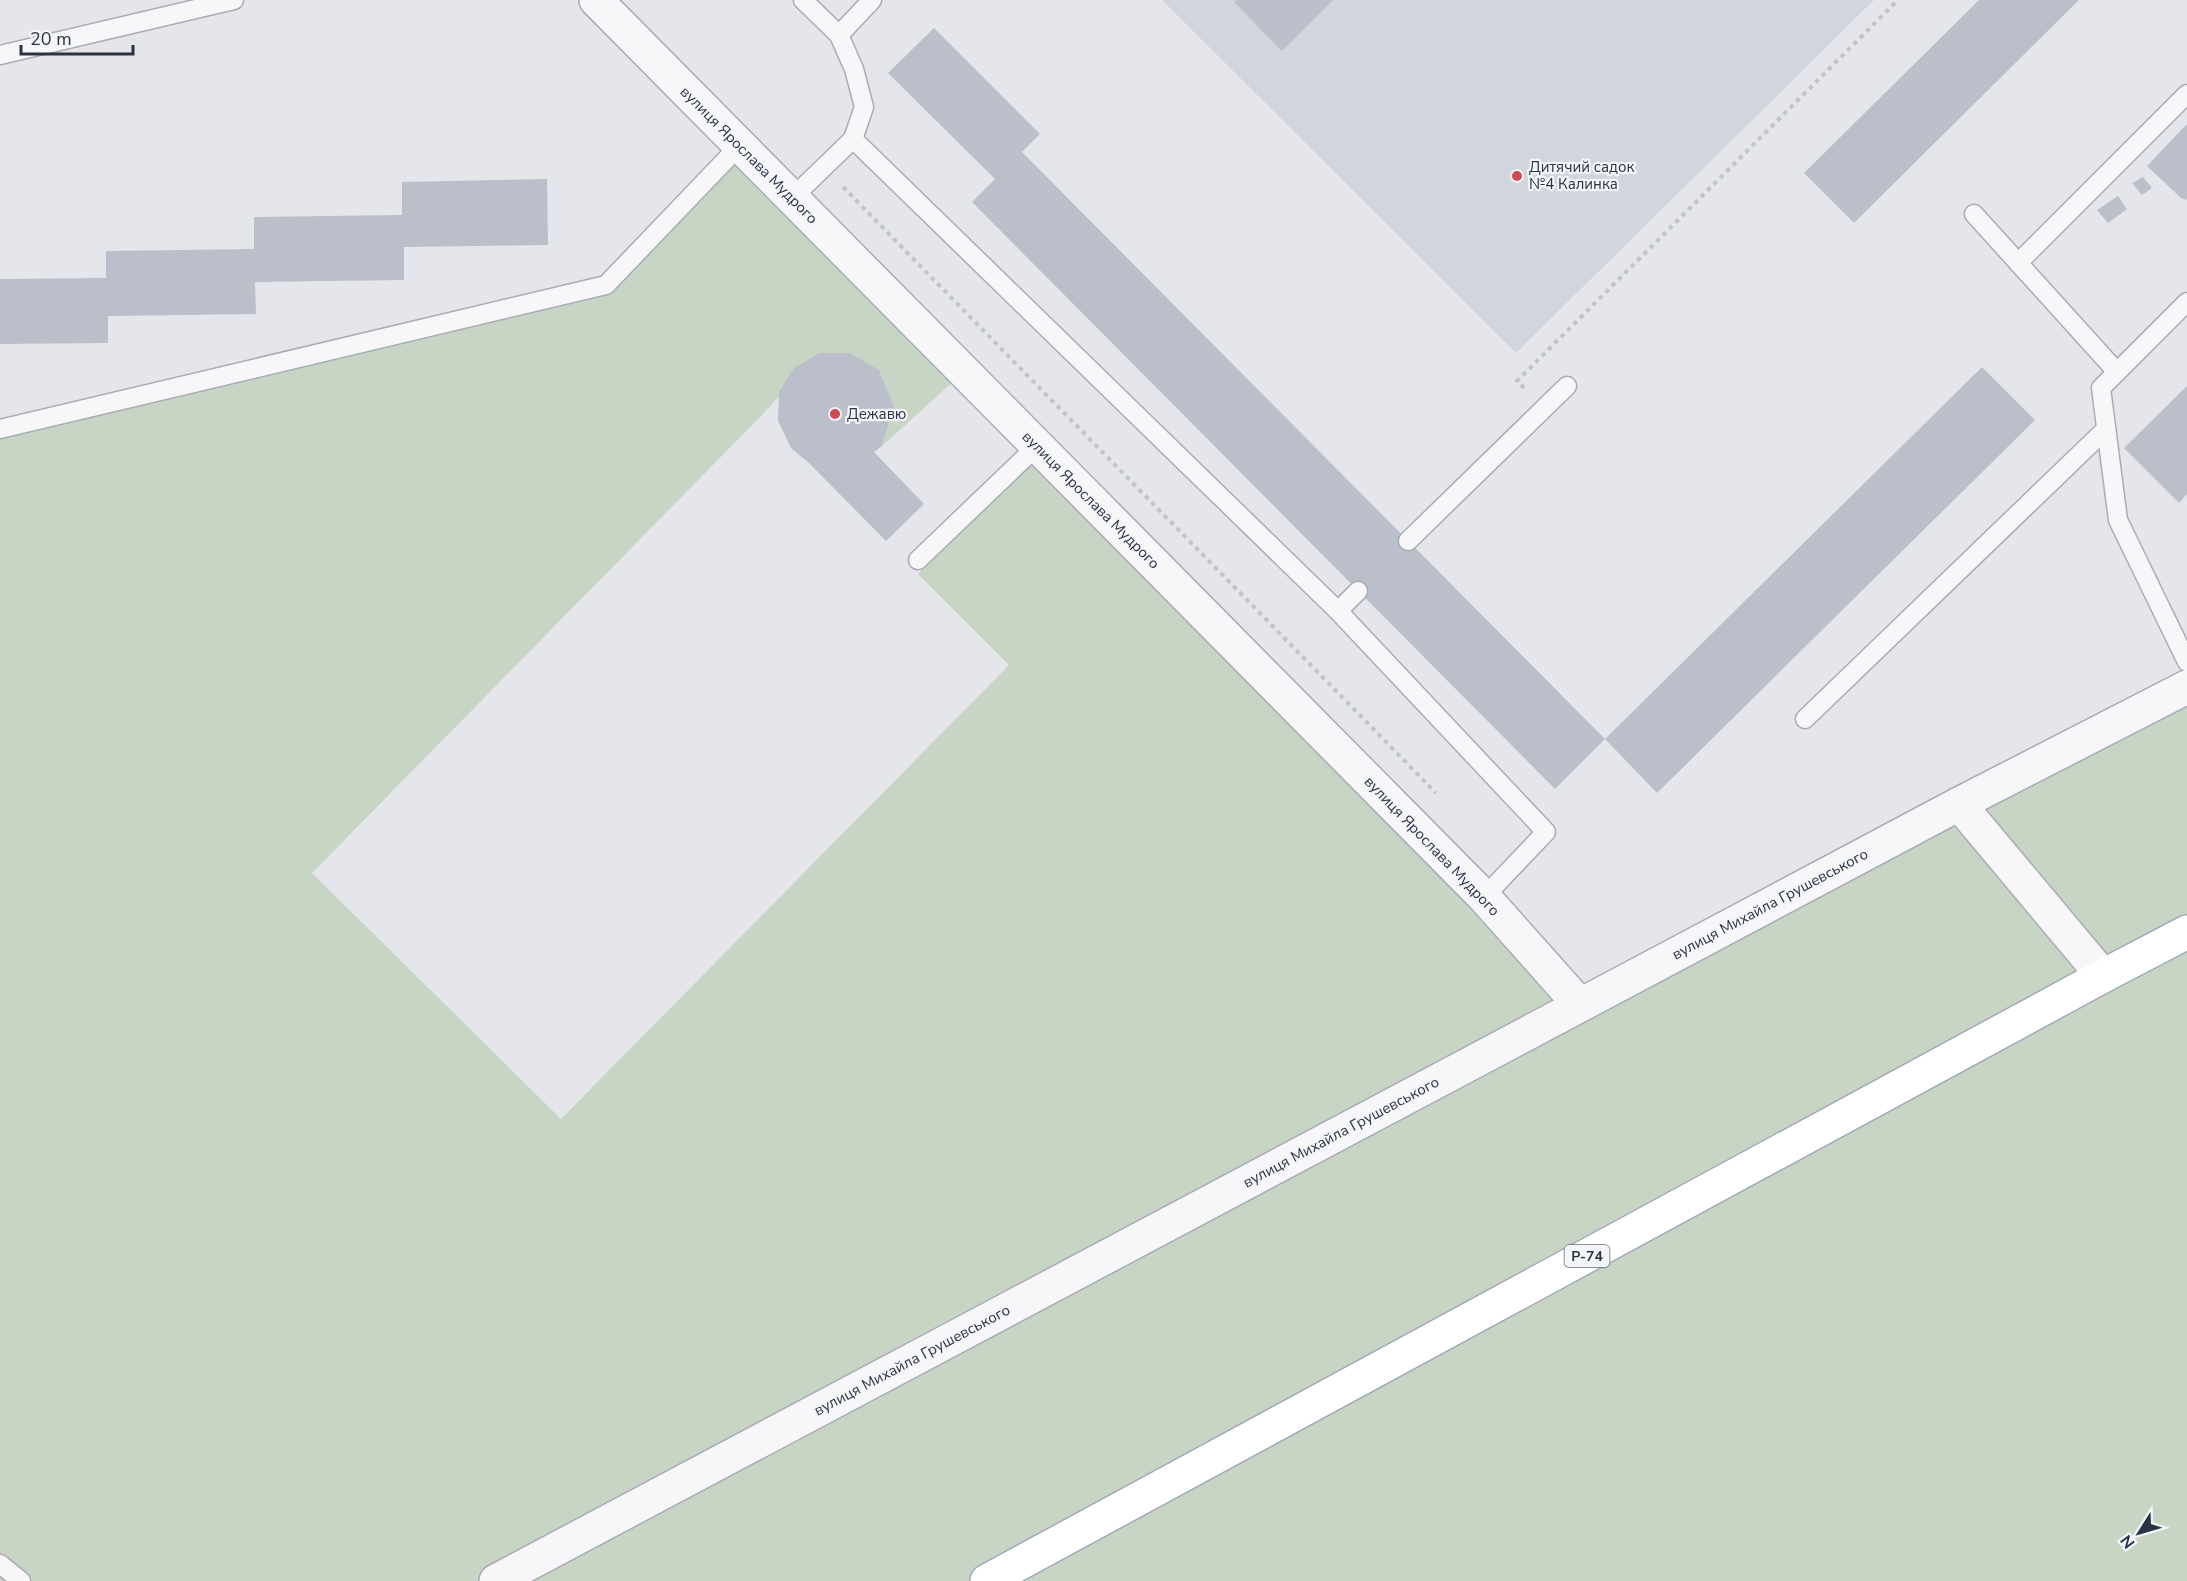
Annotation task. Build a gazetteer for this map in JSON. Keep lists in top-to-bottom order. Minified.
{"streets":{"main road":["Р-74"],"street":["вулиця Ярослава Мудрого","вулиця Михайла Грушевського"]},"crossings":[["вулиця Ярослава Мудрого","вулиця Михайла Грушевського"]],"places":["Дитячий садок №4 Калинка","Дежавю"],"scale_bar":"20 m","north":"bottom left"}
